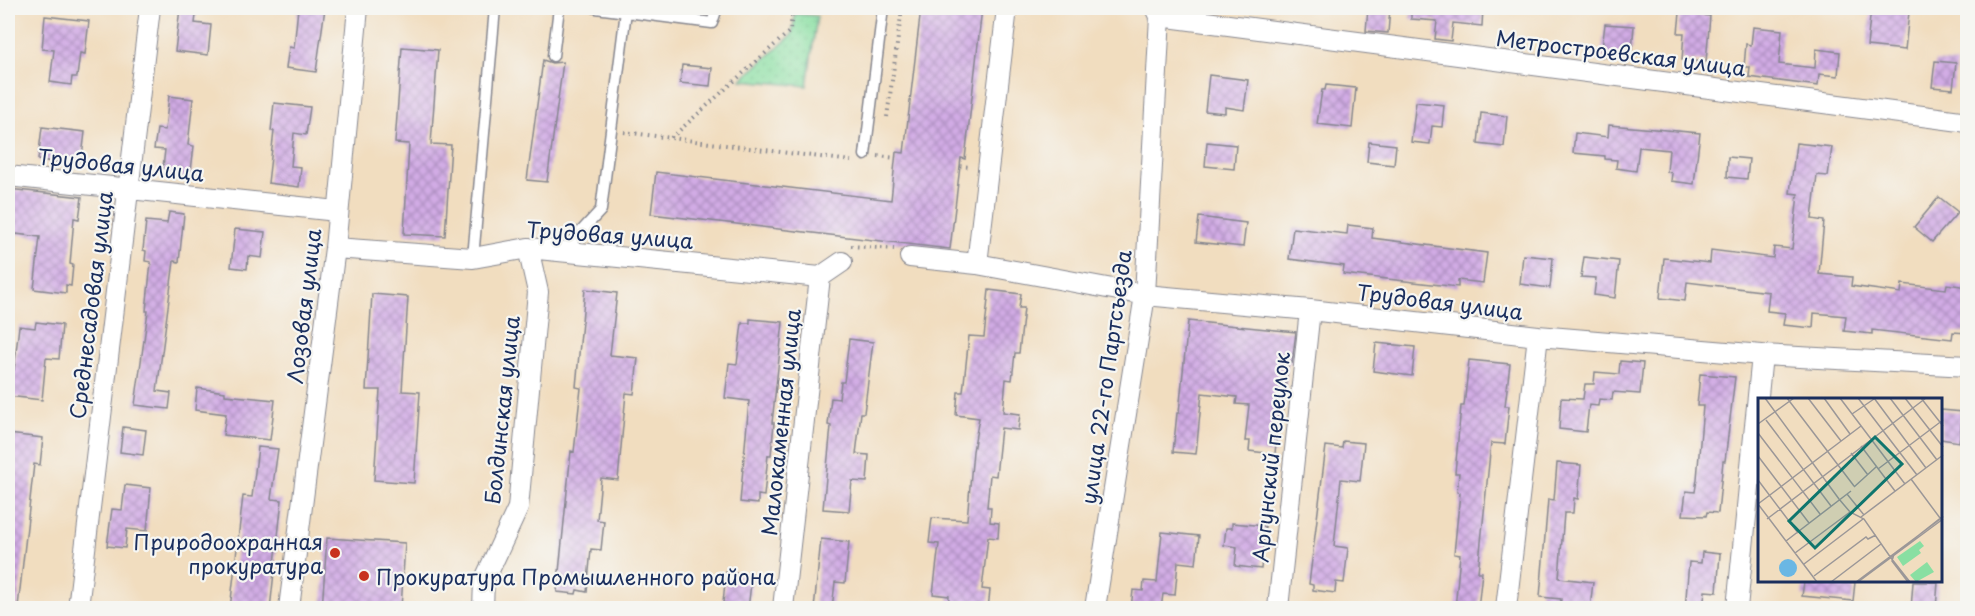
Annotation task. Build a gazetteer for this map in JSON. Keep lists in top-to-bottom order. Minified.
{"streets":{"street":["Метростроевская улица","Трудовая улица","Среднесадовая улица","Лозовая улица","улица 22-го Партсъезда","Болдинская улица","Малокаменная улица","Аргунский переулок"]},"crossings":[["Метростроевская улица","улица 22-го Партсъезда"],["Трудовая улица","Среднесадовая улица"],["Трудовая улица","Лозовая улица"],["Трудовая улица","улица 22-го Партсъезда"],["Трудовая улица","Болдинская улица"],["Трудовая улица","Малокаменная улица"],["Трудовая улица","Аргунский переулок"]],"places":["Природоохранная прокуратура","Прокуратура Промышленного района"]}
